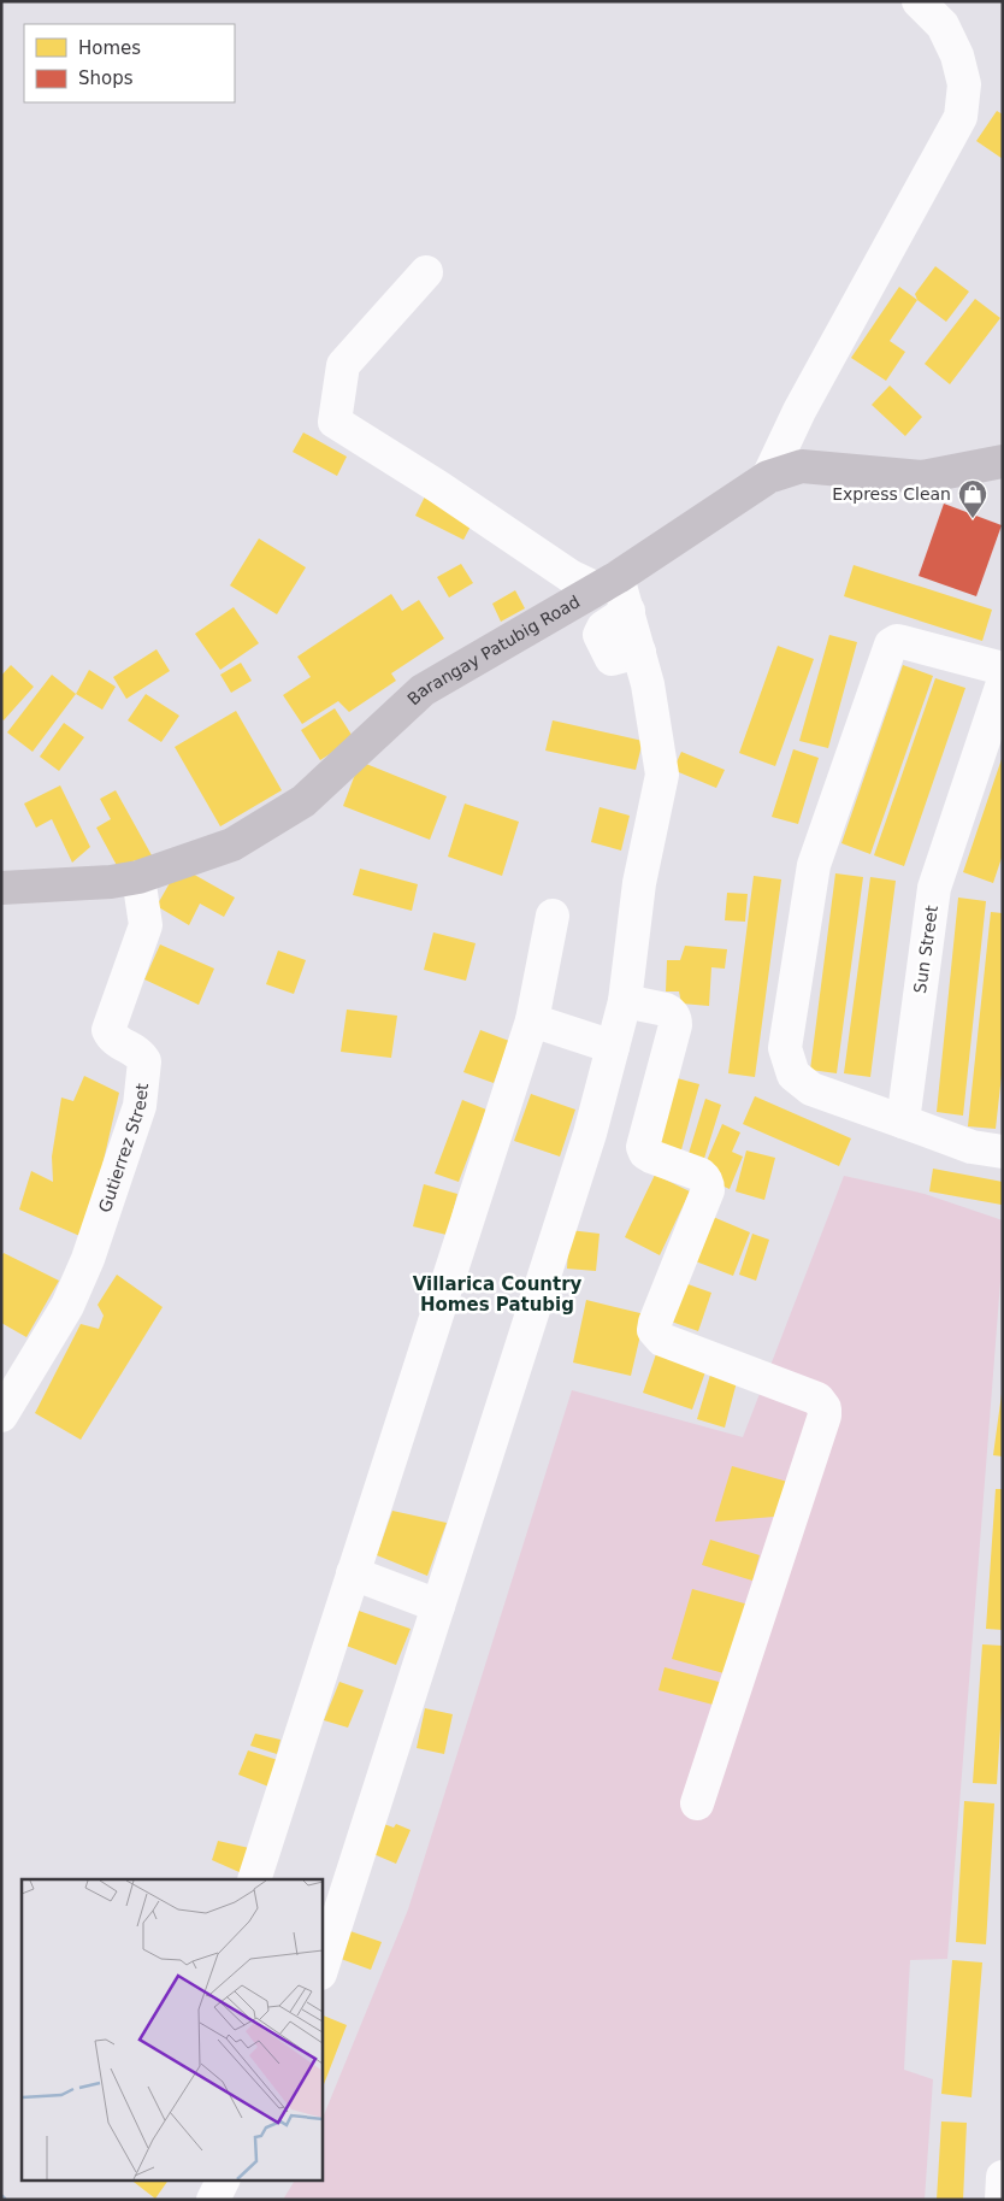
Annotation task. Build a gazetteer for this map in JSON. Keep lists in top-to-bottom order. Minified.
{"streets":{"main road":["Barangay Patubig Road"],"street":["Sun Street","Gutierrez Street"]},"crossings":[["Barangay Patubig Road","Gutierrez Street"]],"districts":["Villarica Country Homes Patubig"],"places":{"shop":["Express Clean"]},"legend":["Homes","Shops"]}
